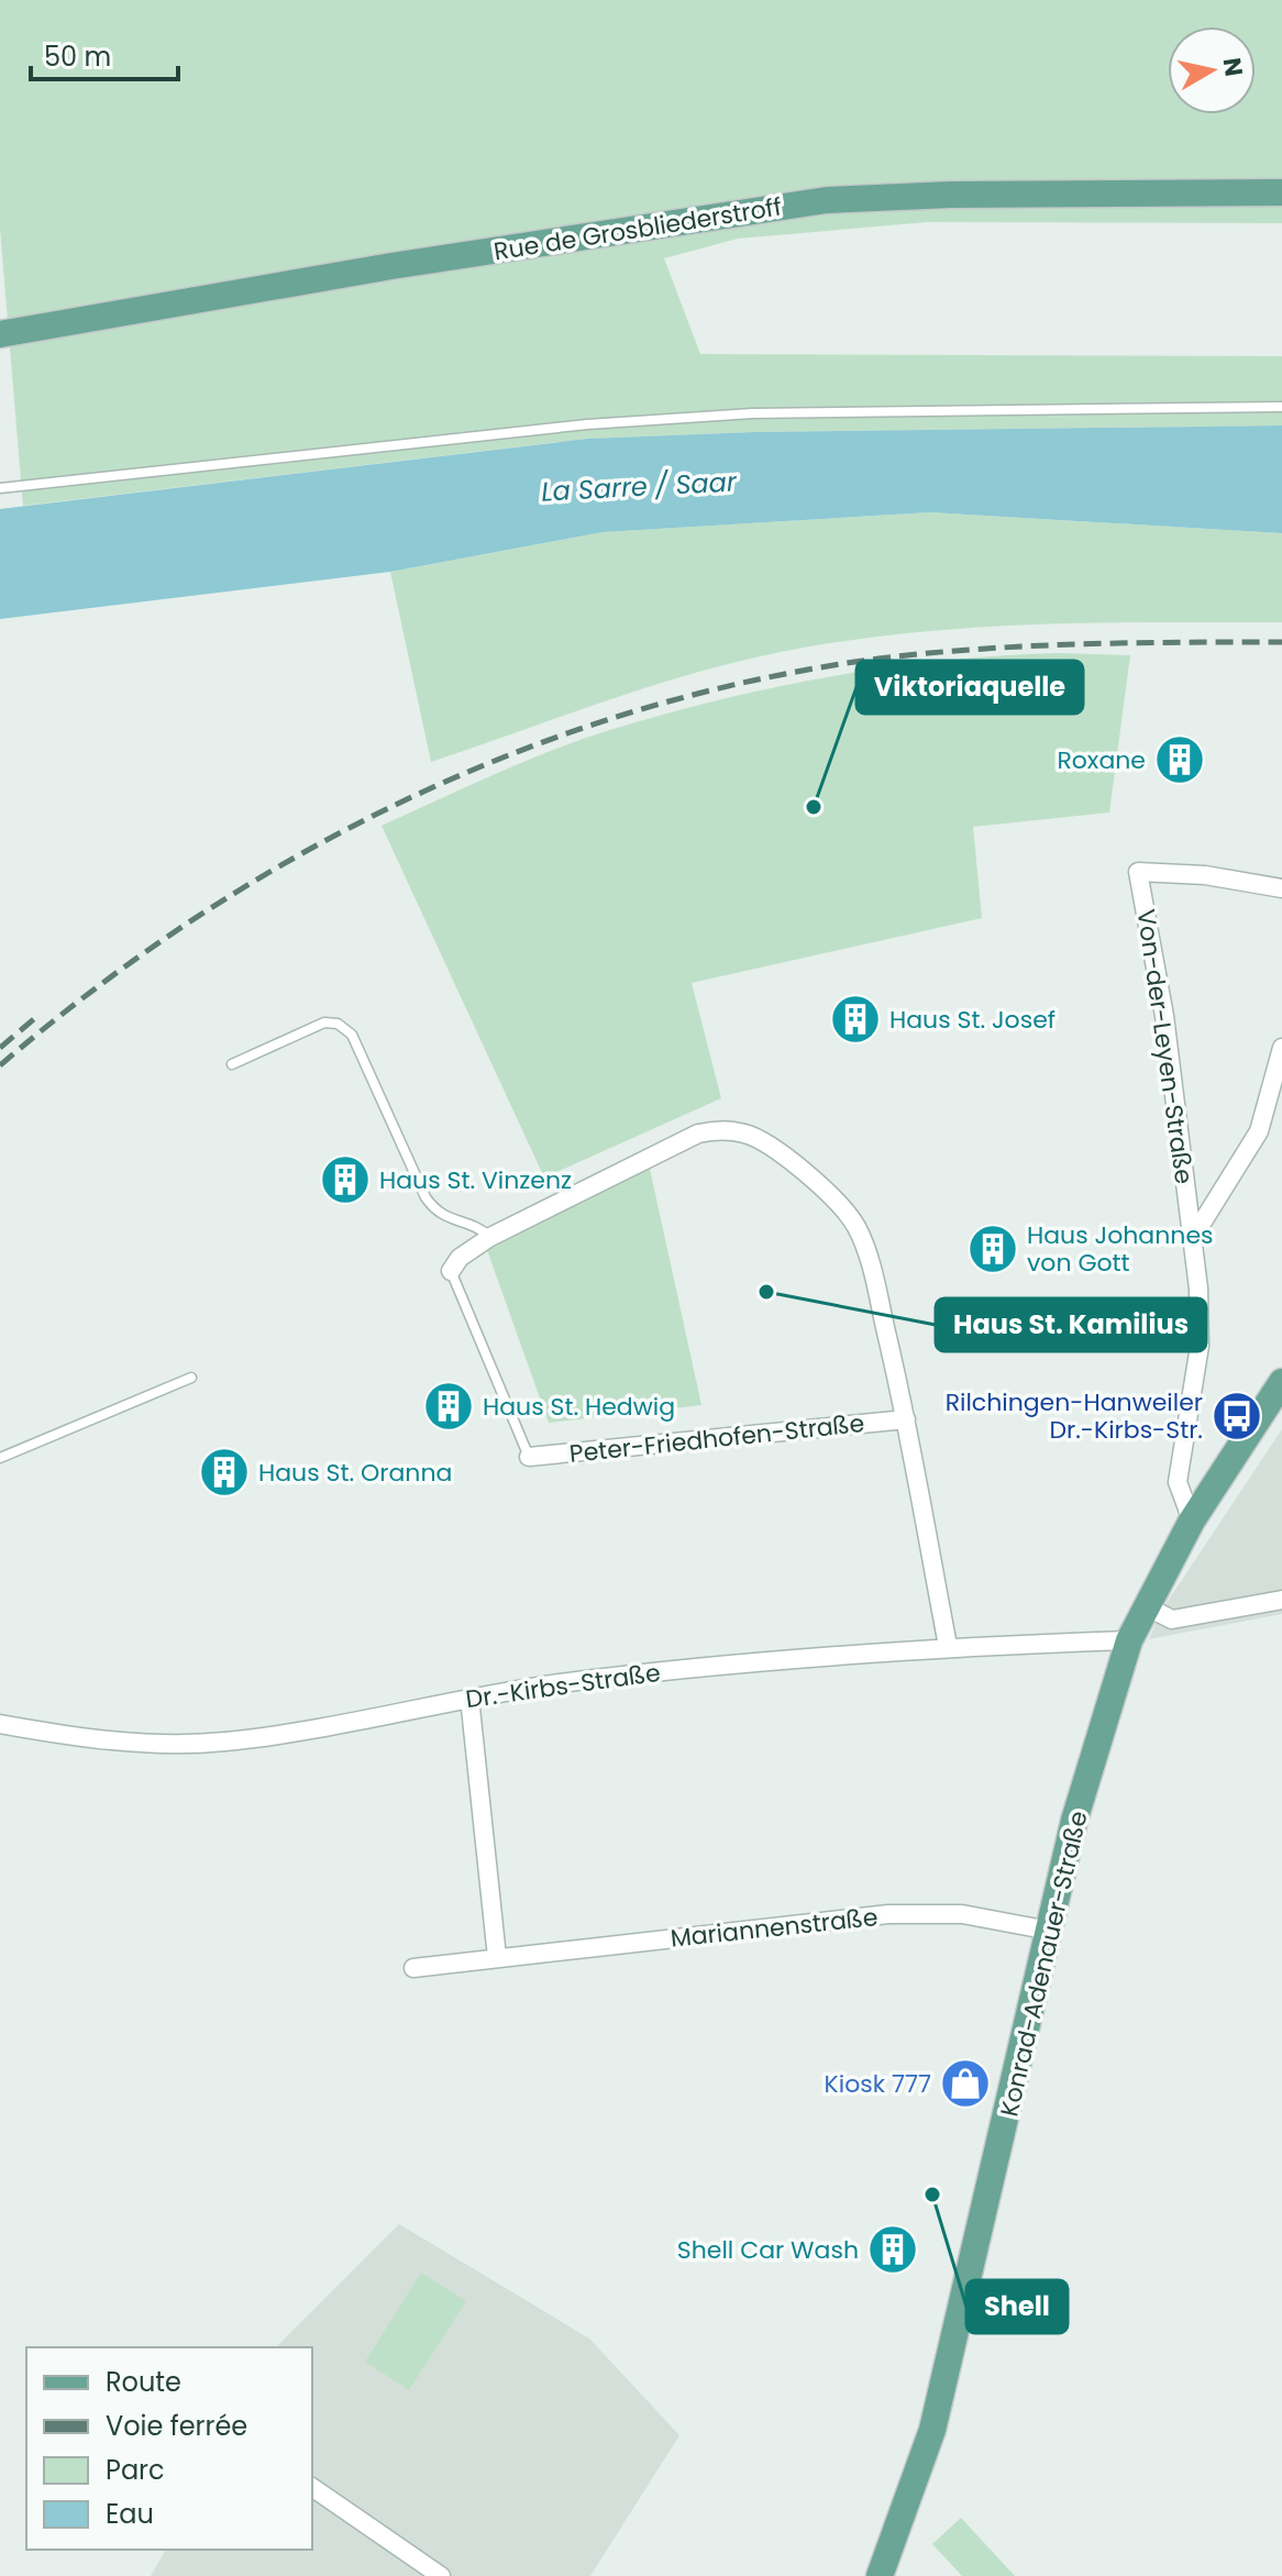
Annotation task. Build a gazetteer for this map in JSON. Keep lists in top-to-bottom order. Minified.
{"streets":{"main road":["Rue de Grosbliederstroff","Konrad-Adenauer-Straße"],"street":["Von-der-Leyen-Straße","Peter-Friedhofen-Straße","Dr.-Kirbs-Straße","Mariannenstraße"]},"crossings":[["Von-der-Leyen-Straße","Konrad-Adenauer-Straße"],["Dr.-Kirbs-Straße","Konrad-Adenauer-Straße"],["Mariannenstraße","Konrad-Adenauer-Straße"]],"water":["La Sarre / Saar"],"places":{"building":["Roxane","Haus St. Josef","Haus St. Vinzenz","Haus Johannes von Gott","Haus St. Hedwig","Haus St. Oranna","Shell Car Wash"],"other":["Viktoriaquelle","Haus St. Kamilius","Shell"],"bus stop":["Rilchingen-Hanweiler Dr.-Kirbs-Str."],"shop":["Kiosk 777"]},"legend":["Route","Voie ferrée","Parc","Eau"],"scale_bar":"50 m","north":"right"}
